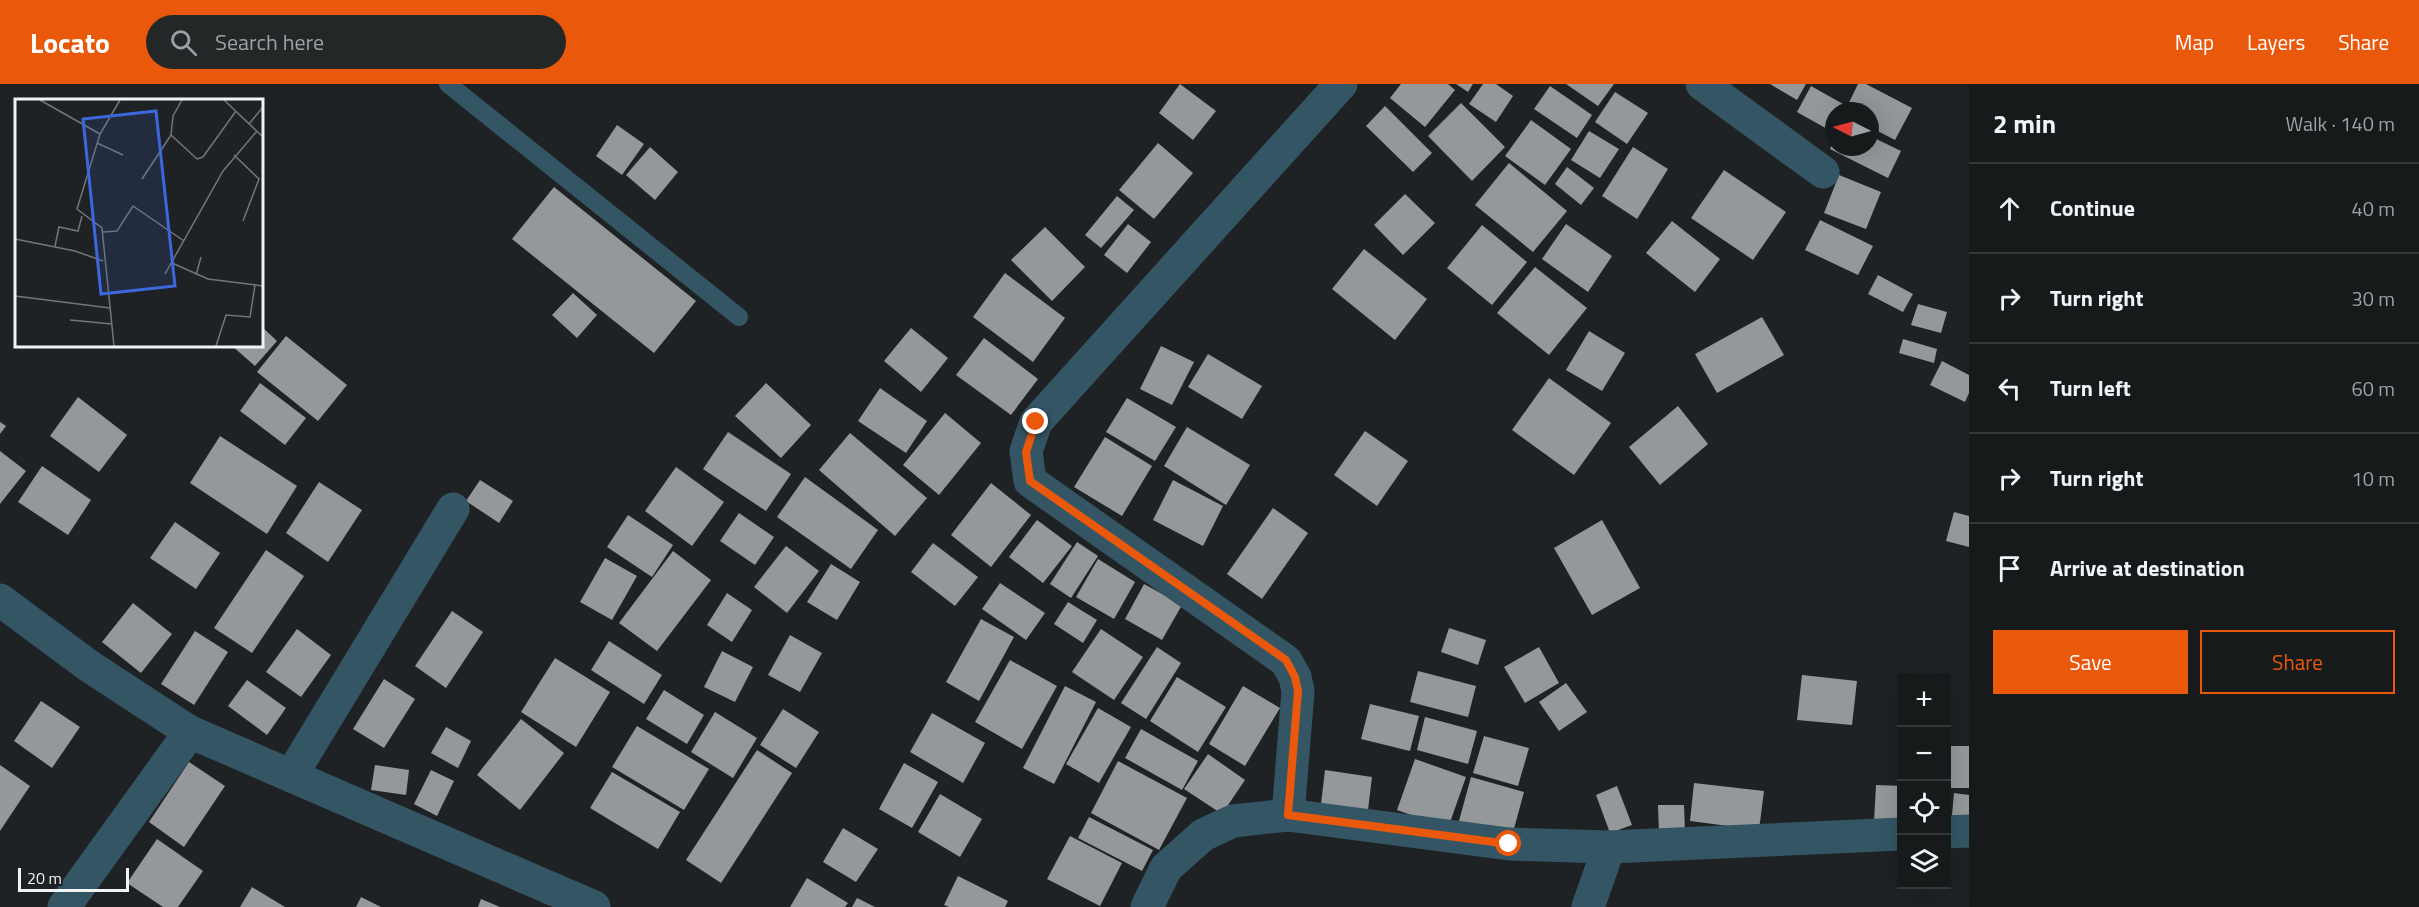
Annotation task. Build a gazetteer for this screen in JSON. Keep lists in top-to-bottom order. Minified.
{"scale_bar":"20 m","north":"left","page":{"header":"Locato","search":"Search here","nav":["Map","Layers","Share"],"heading":["2 min","Walk · 140 m"],"list":[["Continue","40 m"],["Turn right","30 m"],["Turn left","60 m"],["Turn right","10 m"],"Arrive at destination"],"buttons":["Save","Share"],"map_buttons":["+","−"],"scale":"20 m"}}
